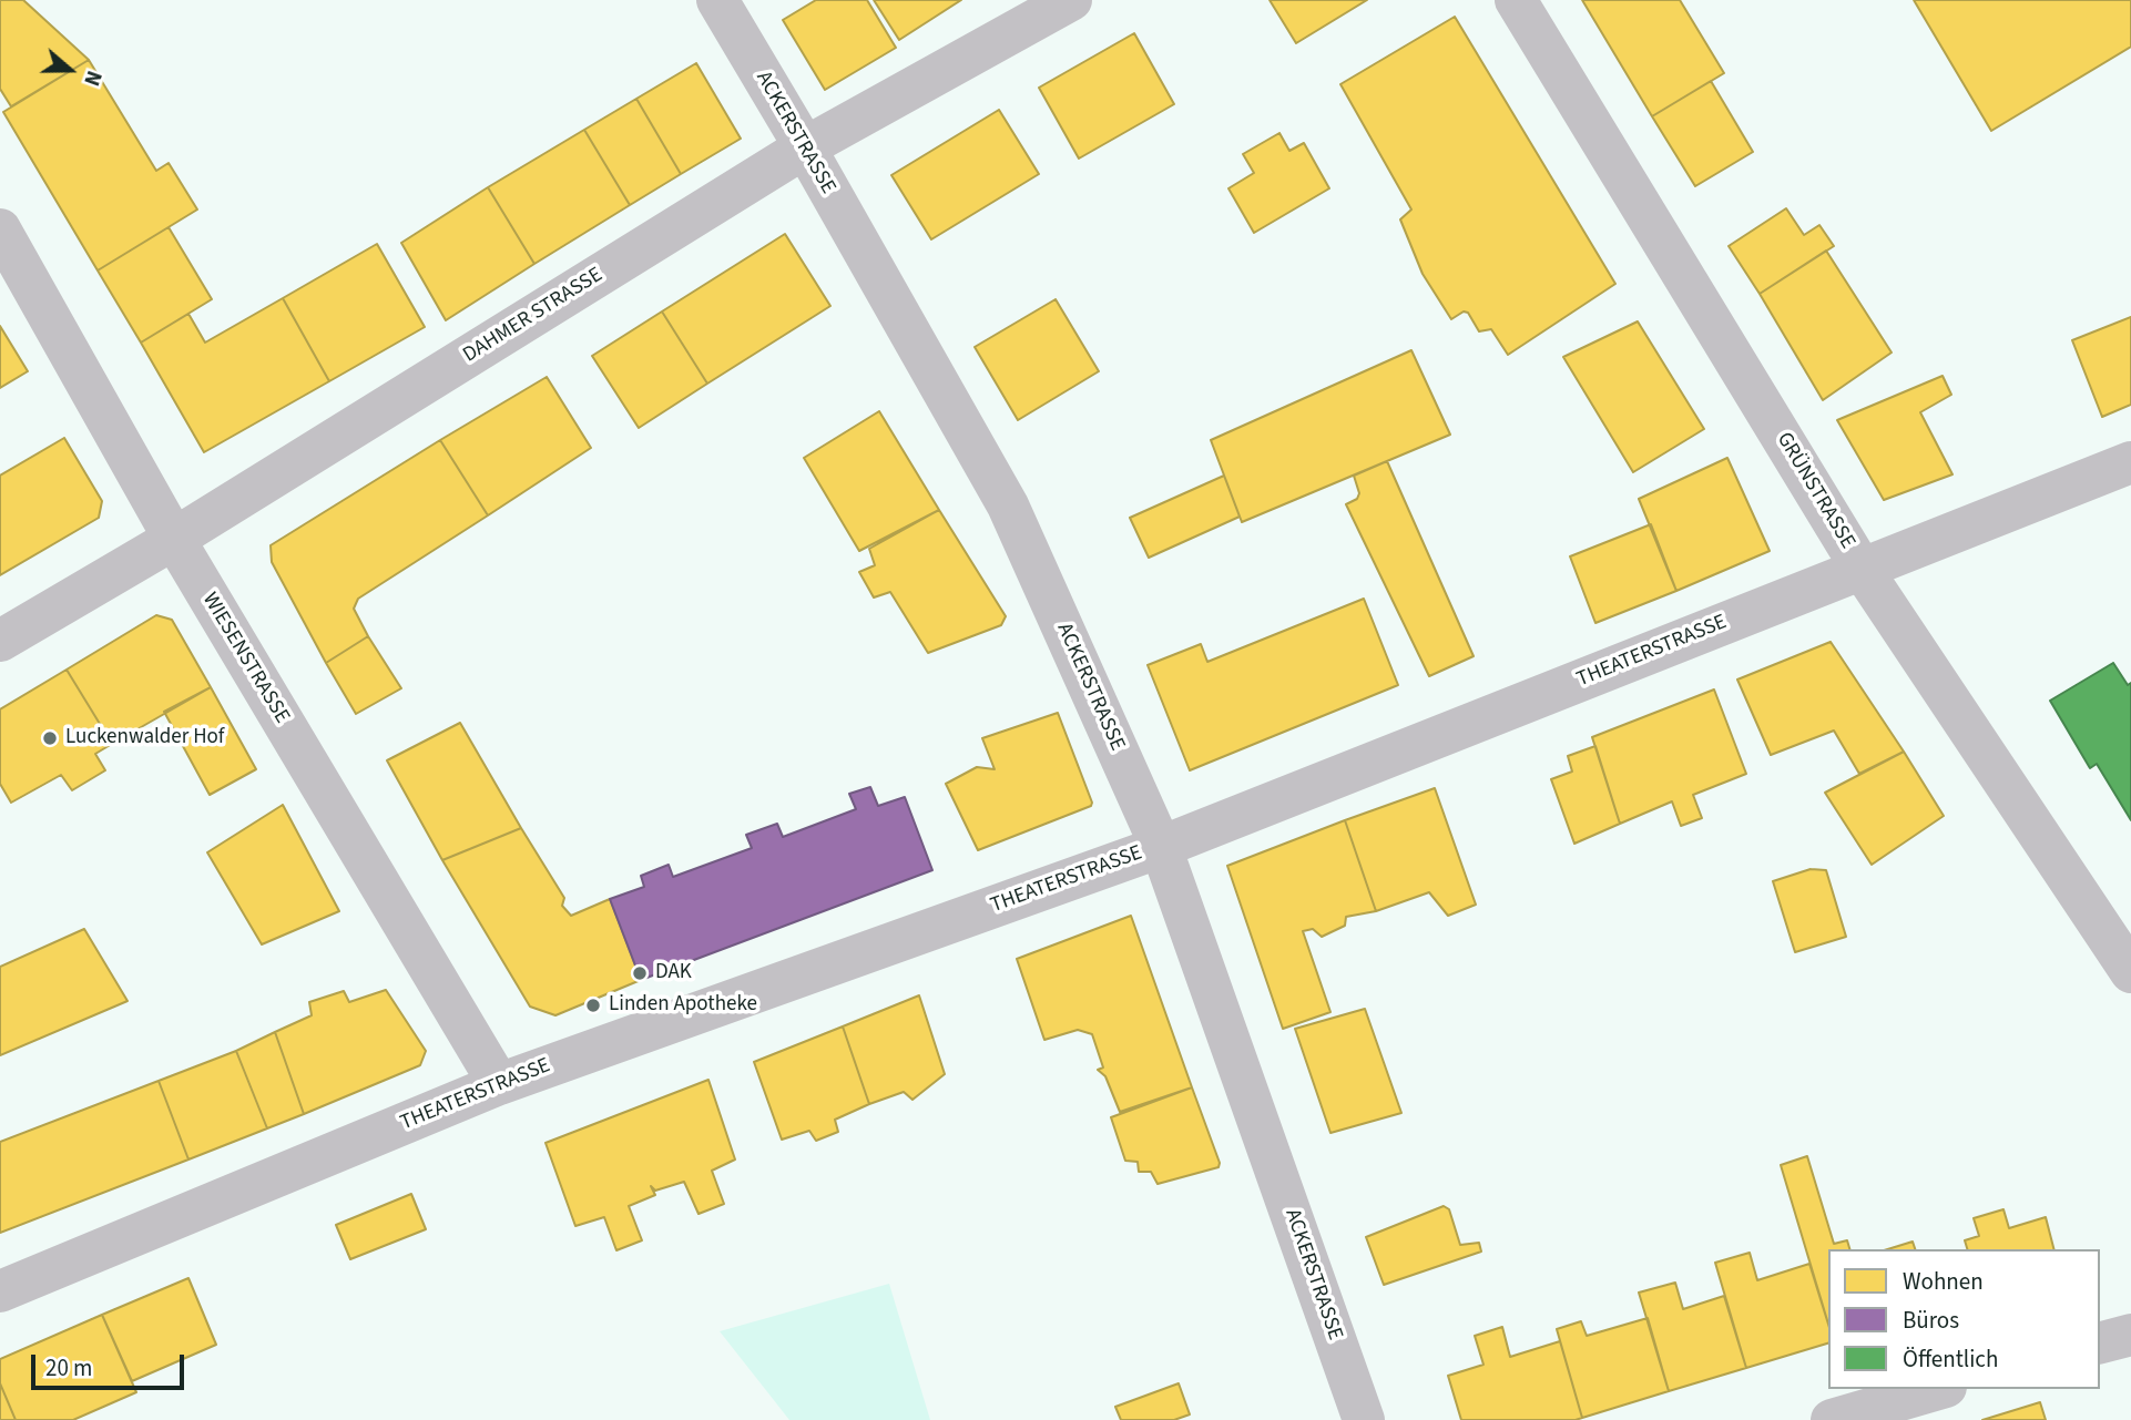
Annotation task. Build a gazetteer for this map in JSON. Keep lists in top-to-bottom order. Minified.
{"streets":{"street":["ACKERSTRASSE","DAHMER STRASSE","GRÜNSTRASSE","THEATERSTRASSE","WIESENSTRASSE"]},"crossings":[["ACKERSTRASSE","DAHMER STRASSE"],["ACKERSTRASSE","THEATERSTRASSE"],["DAHMER STRASSE","WIESENSTRASSE"],["GRÜNSTRASSE","THEATERSTRASSE"],["THEATERSTRASSE","WIESENSTRASSE"]],"places":["Luckenwalder Hof","DAK","Linden Apotheke"],"legend":["Wohnen","Büros","Öffentlich"],"scale_bar":"20 m","north":"right"}
